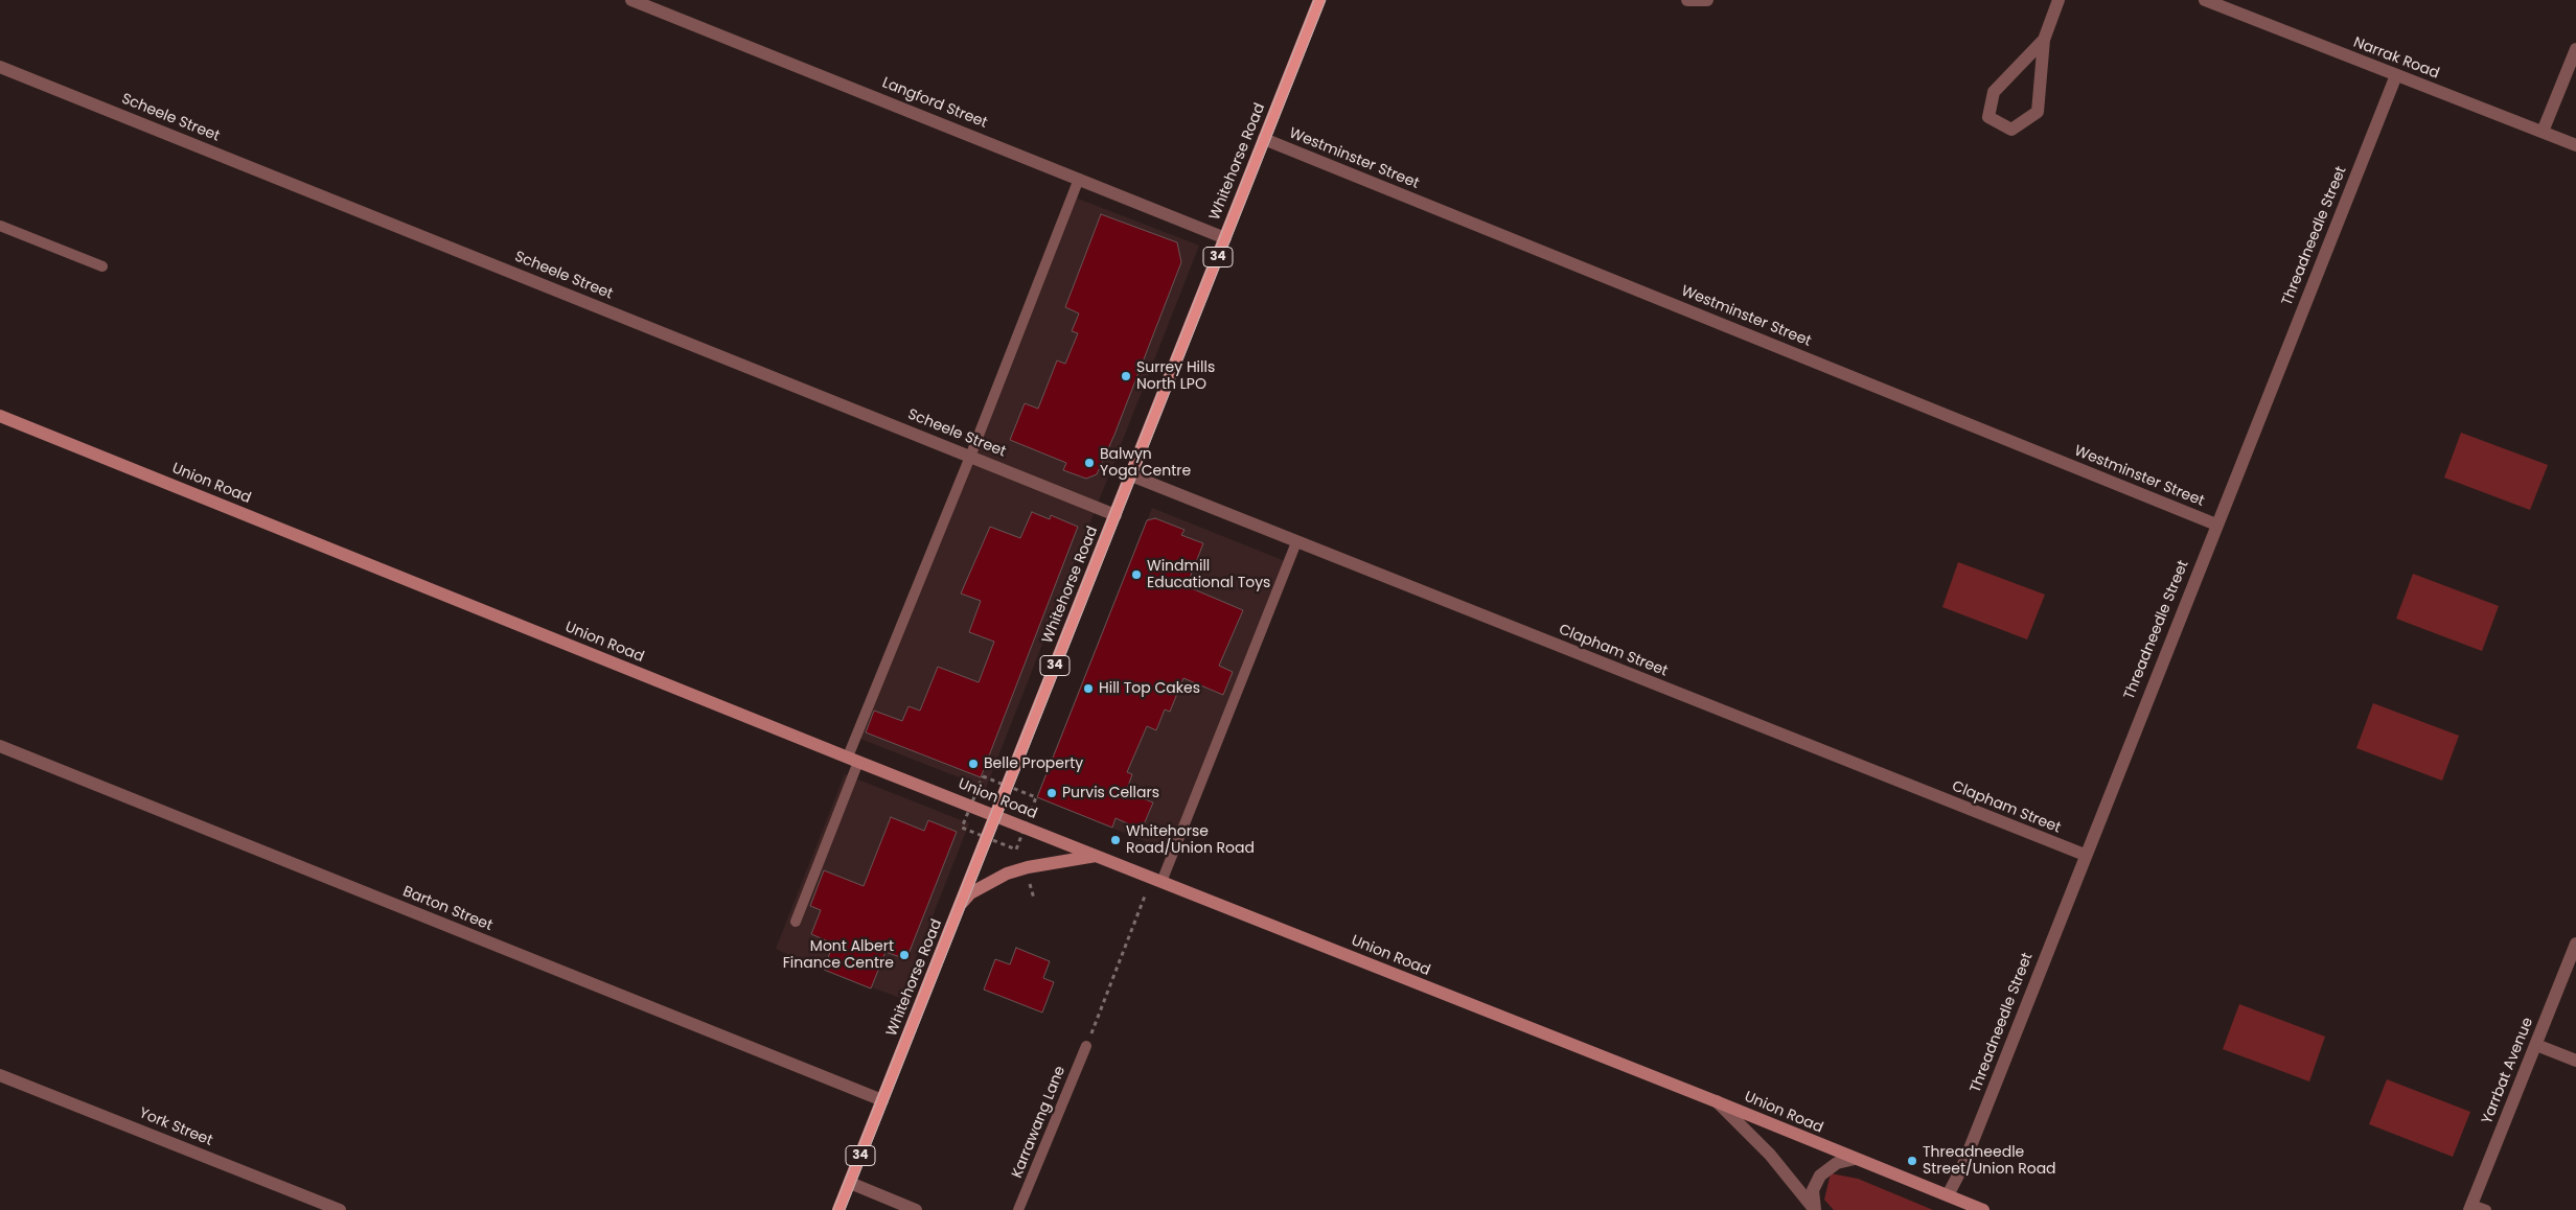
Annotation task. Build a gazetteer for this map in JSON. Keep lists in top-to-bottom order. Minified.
{"streets":{"main road":["Whitehorse Road","34","Union Road"],"street":["Narrak Road","Langford Street","Scheele Street","Westminster Street","Threadneedle Street","Clapham Street","Barton Street","Yarrbat Avenue","York Street"],"lane":["Karrawang Lane"]},"crossings":[["Narrak Road","Threadneedle Street"],["Langford Street","Whitehorse Road"],["Scheele Street","Whitehorse Road"],["Westminster Street","Whitehorse Road"],["Westminster Street","Threadneedle Street"],["Whitehorse Road","Union Road"],["Whitehorse Road","Clapham Street"],["Whitehorse Road","Barton Street"],["Threadneedle Street","Union Road"],["Threadneedle Street","Clapham Street"]],"places":["Surrey Hills North LPO","Balwyn Yoga Centre","Windmill Educational Toys","Hill Top Cakes","Belle Property","Purvis Cellars","Whitehorse Road/Union Road","Mont Albert Finance Centre","Threadneedle Street/Union Road"]}
